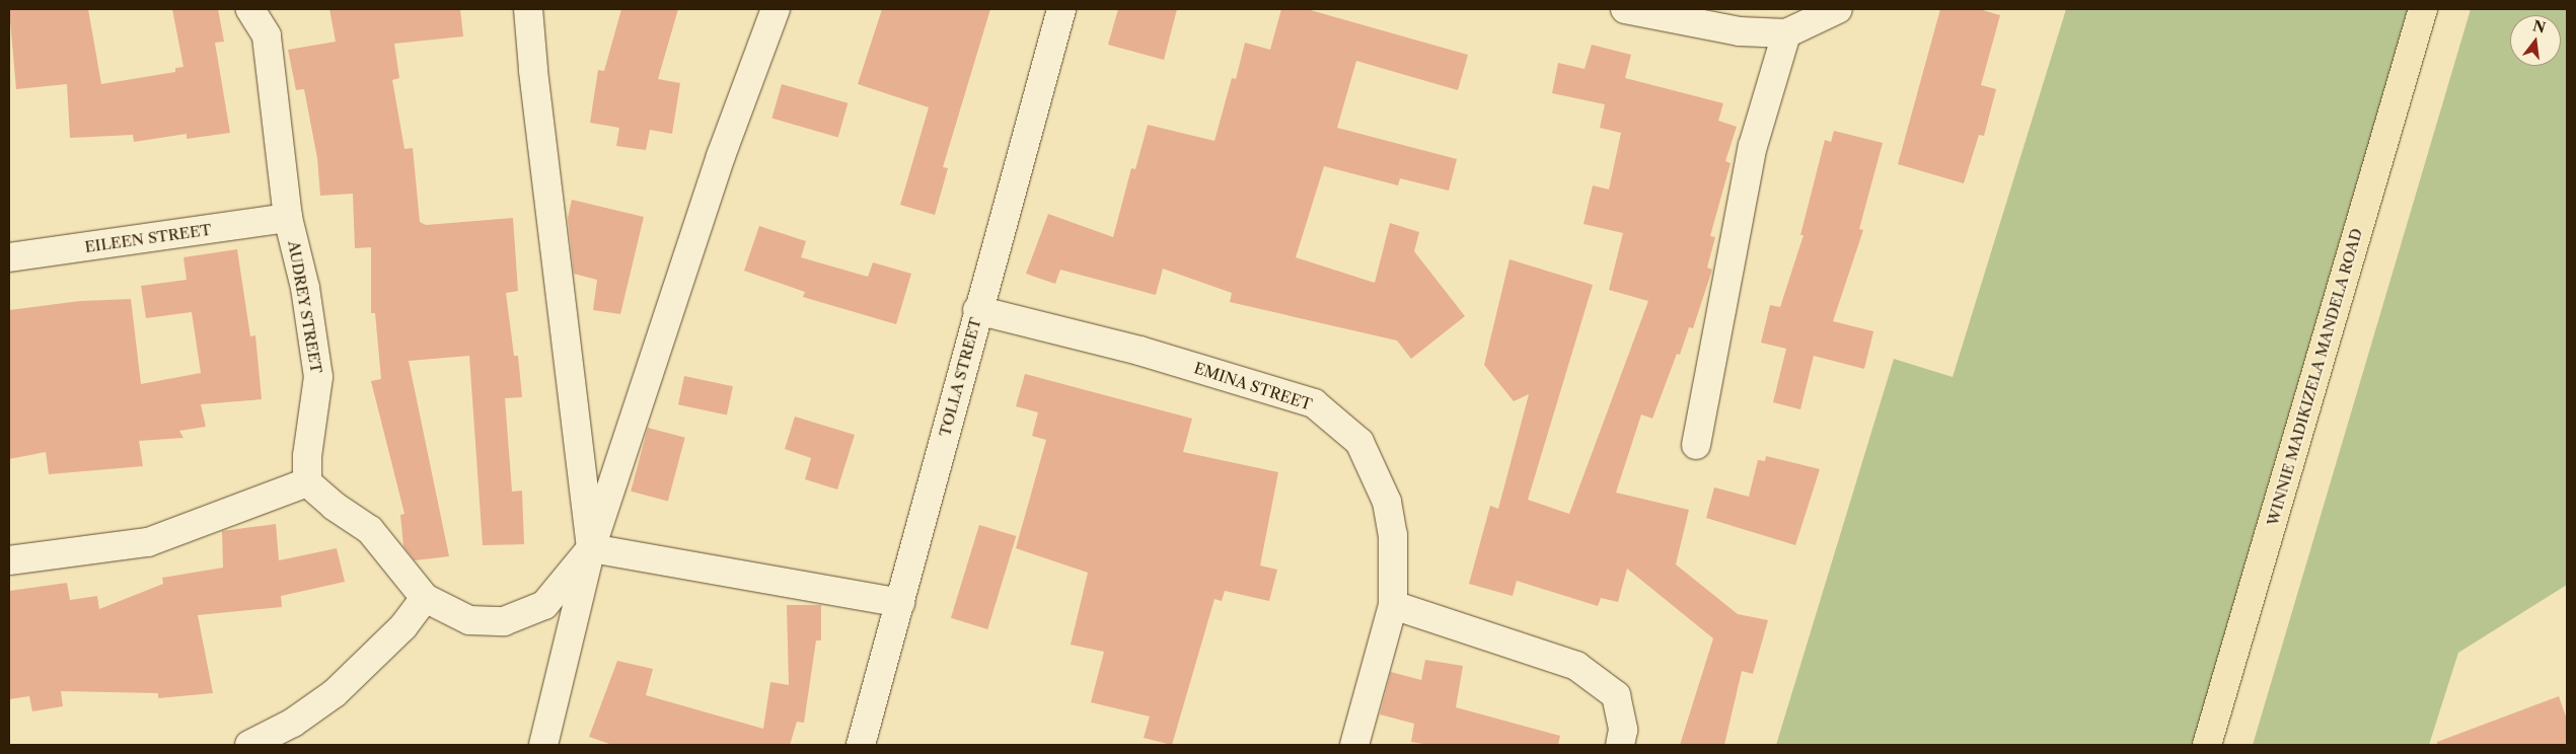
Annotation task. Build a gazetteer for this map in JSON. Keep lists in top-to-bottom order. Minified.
{"streets":{"main road":["WINNIE MADIKIZELA MANDELA ROAD"],"street":["EILEEN STREET","AUDREY STREET","TOLLA STREET","EMINA STREET"]},"crossings":[["EILEEN STREET","AUDREY STREET"],["TOLLA STREET","EMINA STREET"]],"north":"top"}
